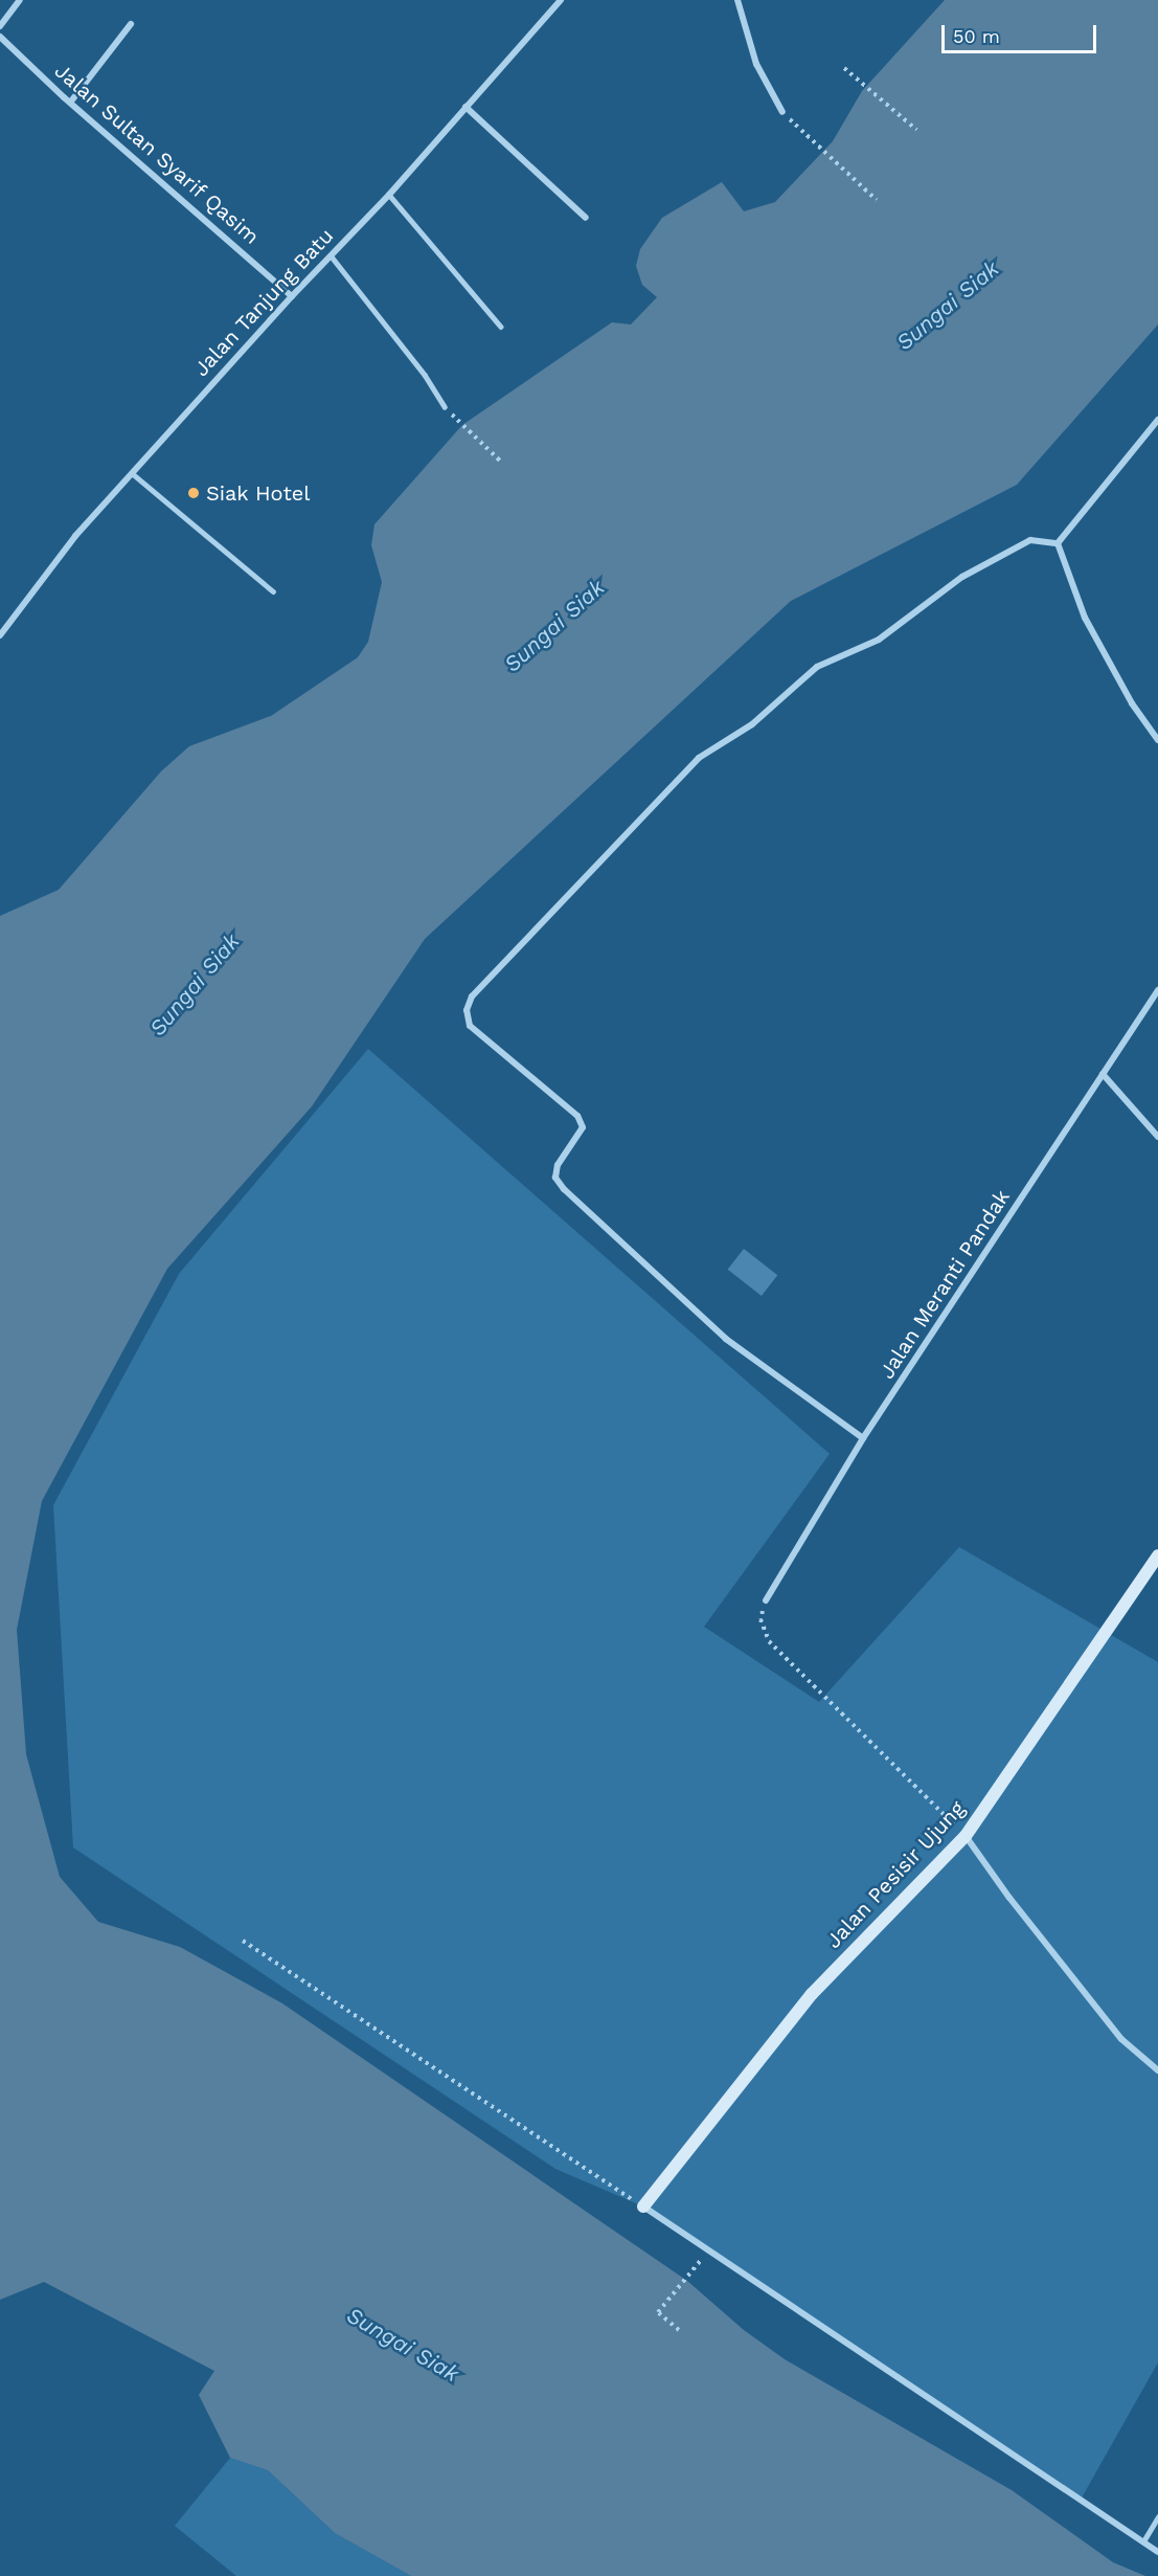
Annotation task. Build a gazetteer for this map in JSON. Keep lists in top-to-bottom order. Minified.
{"streets":{"street":["Jalan Sultan Syarif Qasim","Jalan Tanjung Batu","Jalan Meranti Pandak","Jalan Pesisir Ujung"]},"crossings":[["Jalan Sultan Syarif Qasim","Jalan Tanjung Batu"]],"water":["Sungai Siak"],"places":["Siak Hotel"],"scale_bar":"50 m"}
